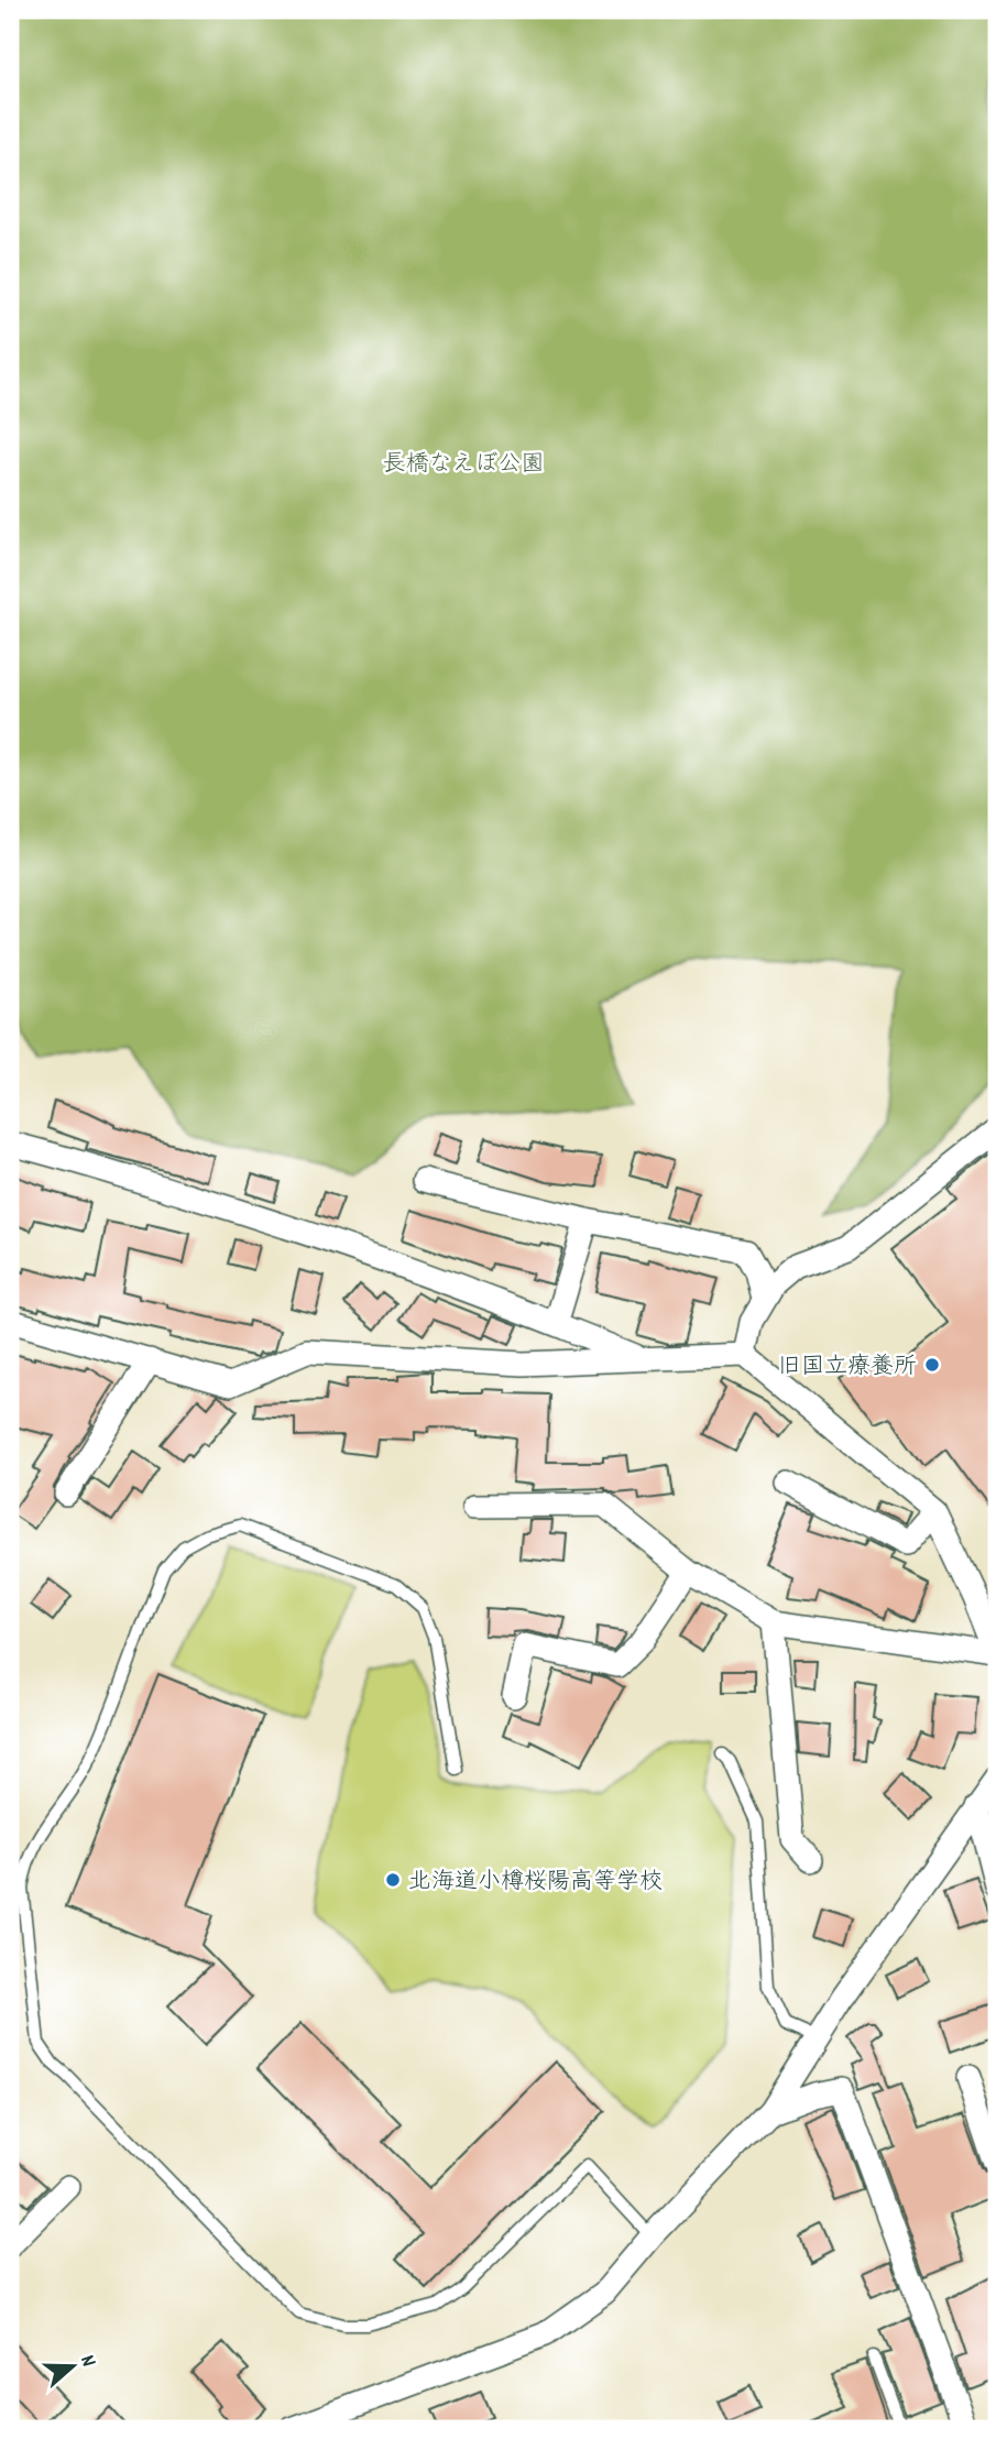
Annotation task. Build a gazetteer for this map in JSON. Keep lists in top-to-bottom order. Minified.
{"parks":["長橋なえぼ公園"],"places":["旧国立療養所","北海道小樽桜陽高等学校"],"north":"right"}
